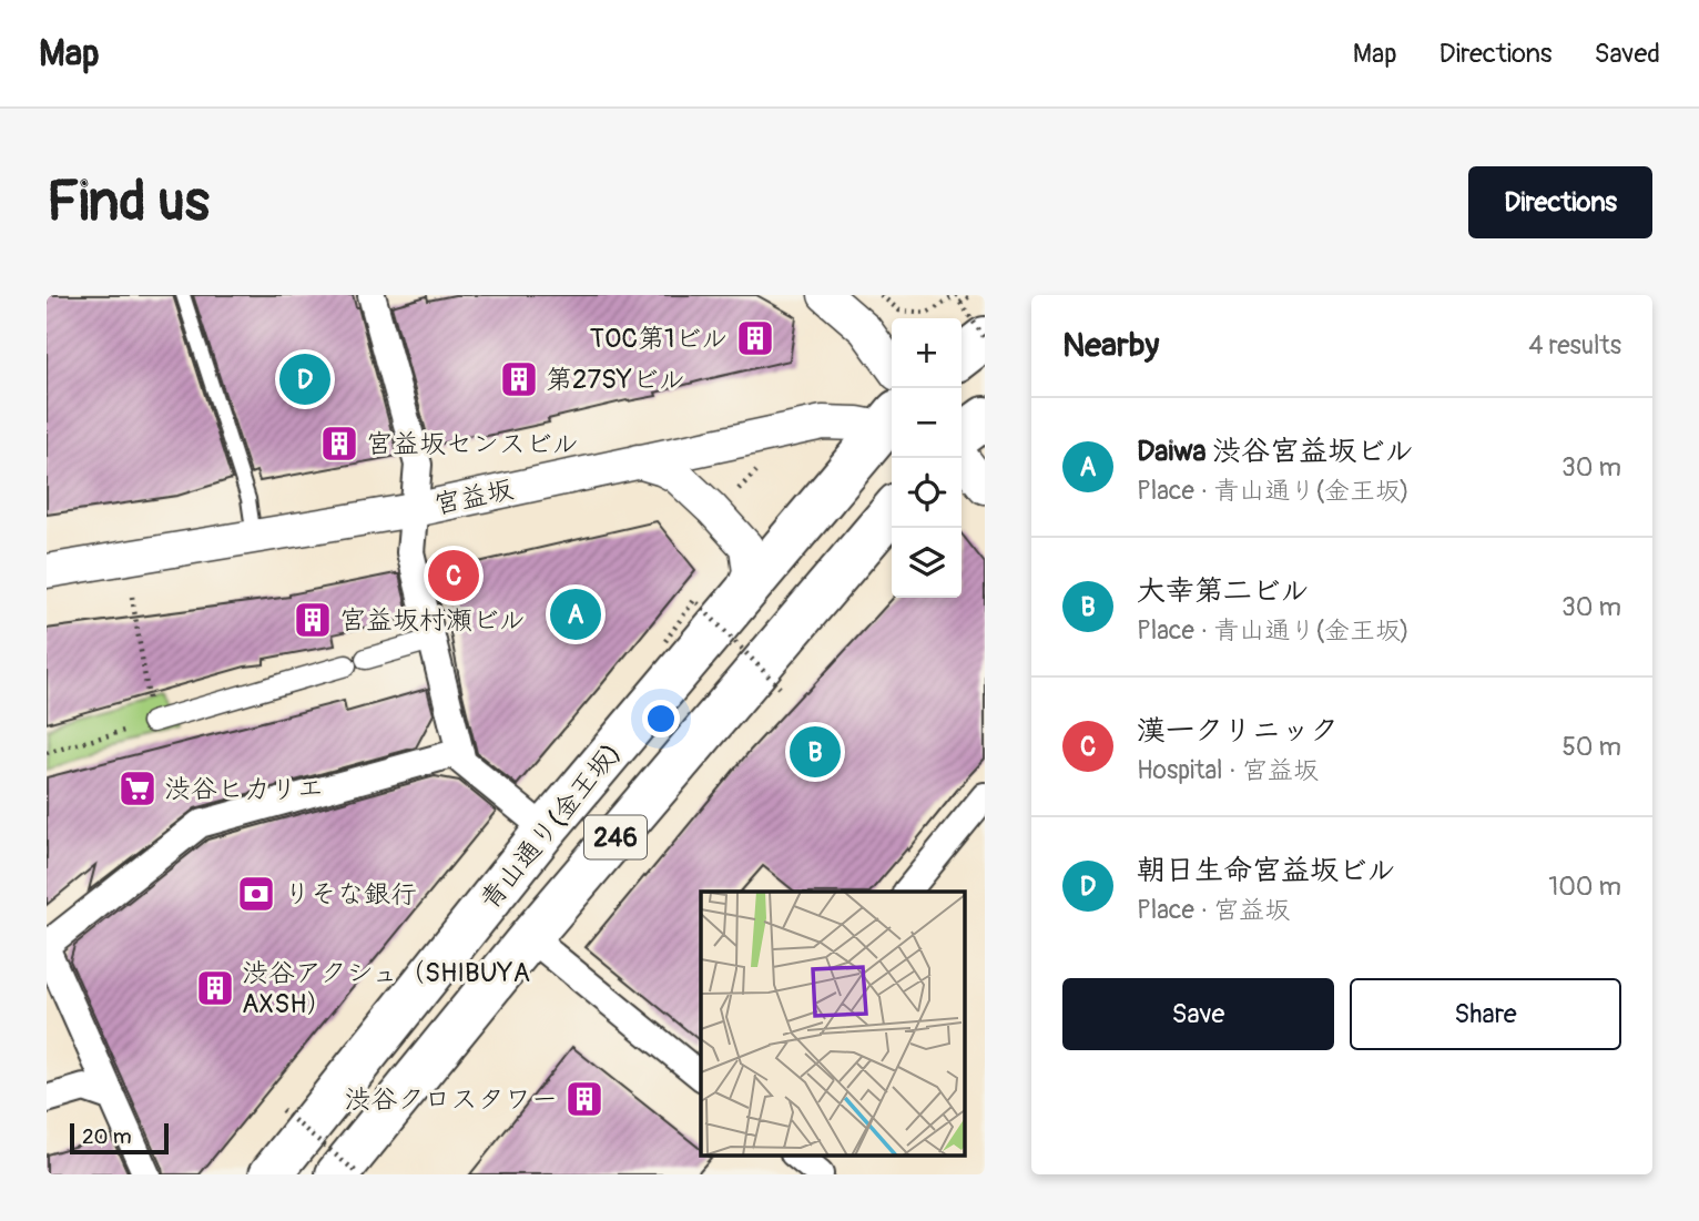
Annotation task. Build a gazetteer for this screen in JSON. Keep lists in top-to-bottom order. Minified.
{"streets":{"highway":["青山通り(金王坂)","246"],"street":["宮益坂"]},"places":{"building":["TOC第1ビル","第27SYビル","宮益坂センスビル","宮益坂村瀬ビル","渋谷アクシュ（SHIBUYA AXSH）","渋谷クロスタワー"],"supermarket":["渋谷ヒカリエ"],"bank":["りそな銀行"]},"scale_bar":"20 m","page":{"header":"Map","nav":["Map","Directions","Saved"],"buttons":["Directions",["Save","Share"]],"title":"Find us","heading":["Nearby","4 results"],"map_buttons":["+","−"],"pins":["D","C","A","B"],"list":[{"mark":"A","name":"Daiwa 渋谷宮益坂ビル","note":"Place · 青山通り(金王坂)","value":"30 m"},{"mark":"B","name":"大幸第二ビル","note":"Place · 青山通り(金王坂)","value":"30 m"},{"mark":"C","name":"漢一クリニック","note":"Hospital · 宮益坂","value":"50 m"},{"mark":"D","name":"朝日生命宮益坂ビル","note":"Place · 宮益坂","value":"100 m"}],"scale":"20 m"}}
